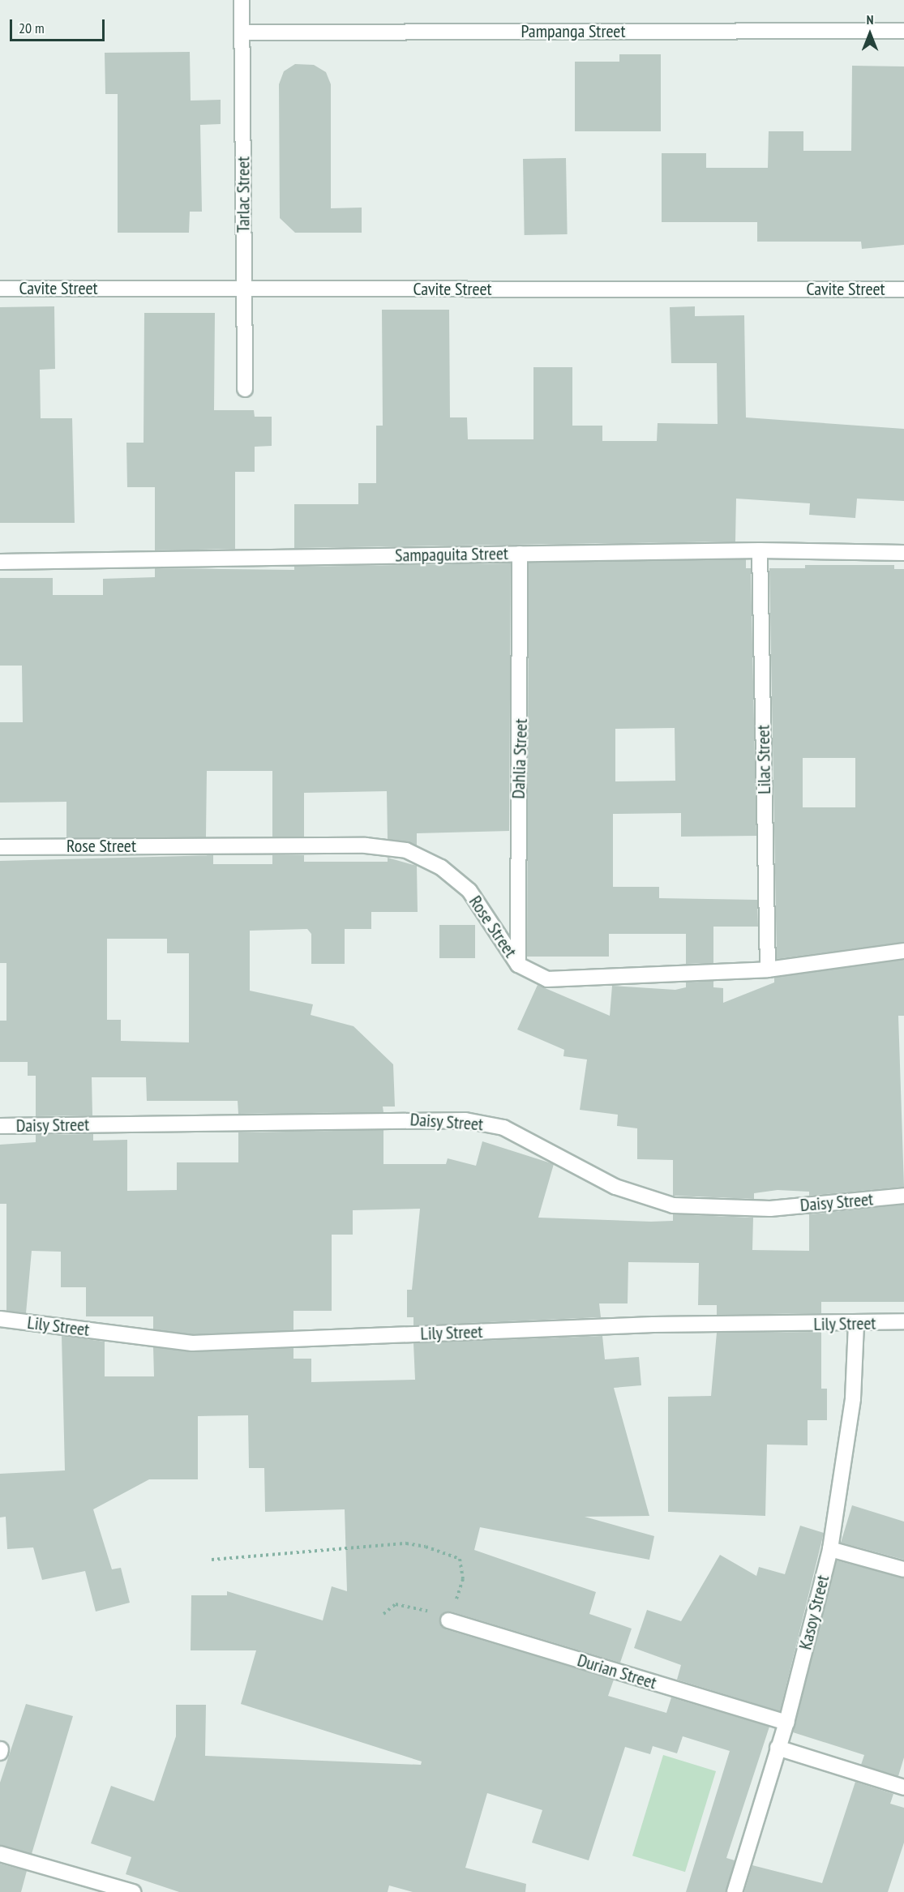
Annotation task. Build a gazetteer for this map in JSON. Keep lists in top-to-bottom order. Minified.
{"streets":{"street":["Pampanga Street","Tarlac Street","Cavite Street","Sampaguita Street","Dahlia Street","Lilac Street","Rose Street","Daisy Street","Lily Street","Kasoy Street","Durian Street"]},"crossings":[["Pampanga Street","Tarlac Street"],["Tarlac Street","Cavite Street"],["Sampaguita Street","Dahlia Street"],["Sampaguita Street","Lilac Street"],["Dahlia Street","Rose Street"],["Lilac Street","Rose Street"],["Lily Street","Kasoy Street"],["Kasoy Street","Durian Street"]],"scale_bar":"20 m","north":"top"}
